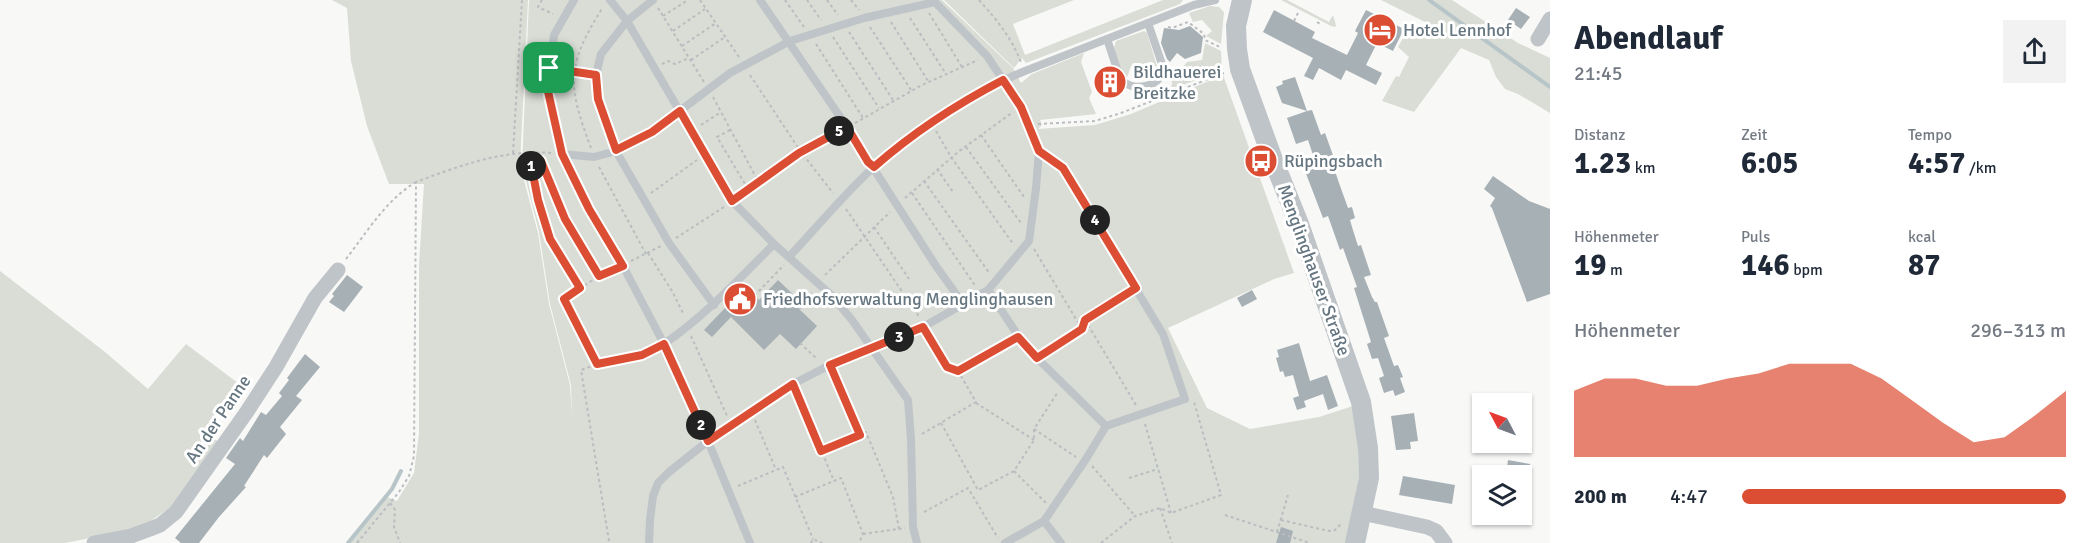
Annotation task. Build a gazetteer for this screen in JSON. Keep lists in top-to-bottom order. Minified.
{"streets":{"street":["Menglinghauser Straße","An der Panne"]},"places":{"hotel":["Hotel Lennhof"],"building":["Bildhauerei Breitzke"],"bus stop":["Rüpingsbach"],"public building":["Friedhofsverwaltung Menglinghausen"]},"north":"top left","page":{"heading":["Abendlauf","21:45"],"stats":[["Distanz","1.23 km"],["Zeit","6:05"],["Tempo","4:57 /km"],["Höhenmeter","19 m"],["Puls","146 bpm"],["kcal","87"]],"pins":["5","1","4","3","2"],"chart":["Höhenmeter","296–313 m"],"list":[{"name":"200 m","note":"4:47"}]}}
